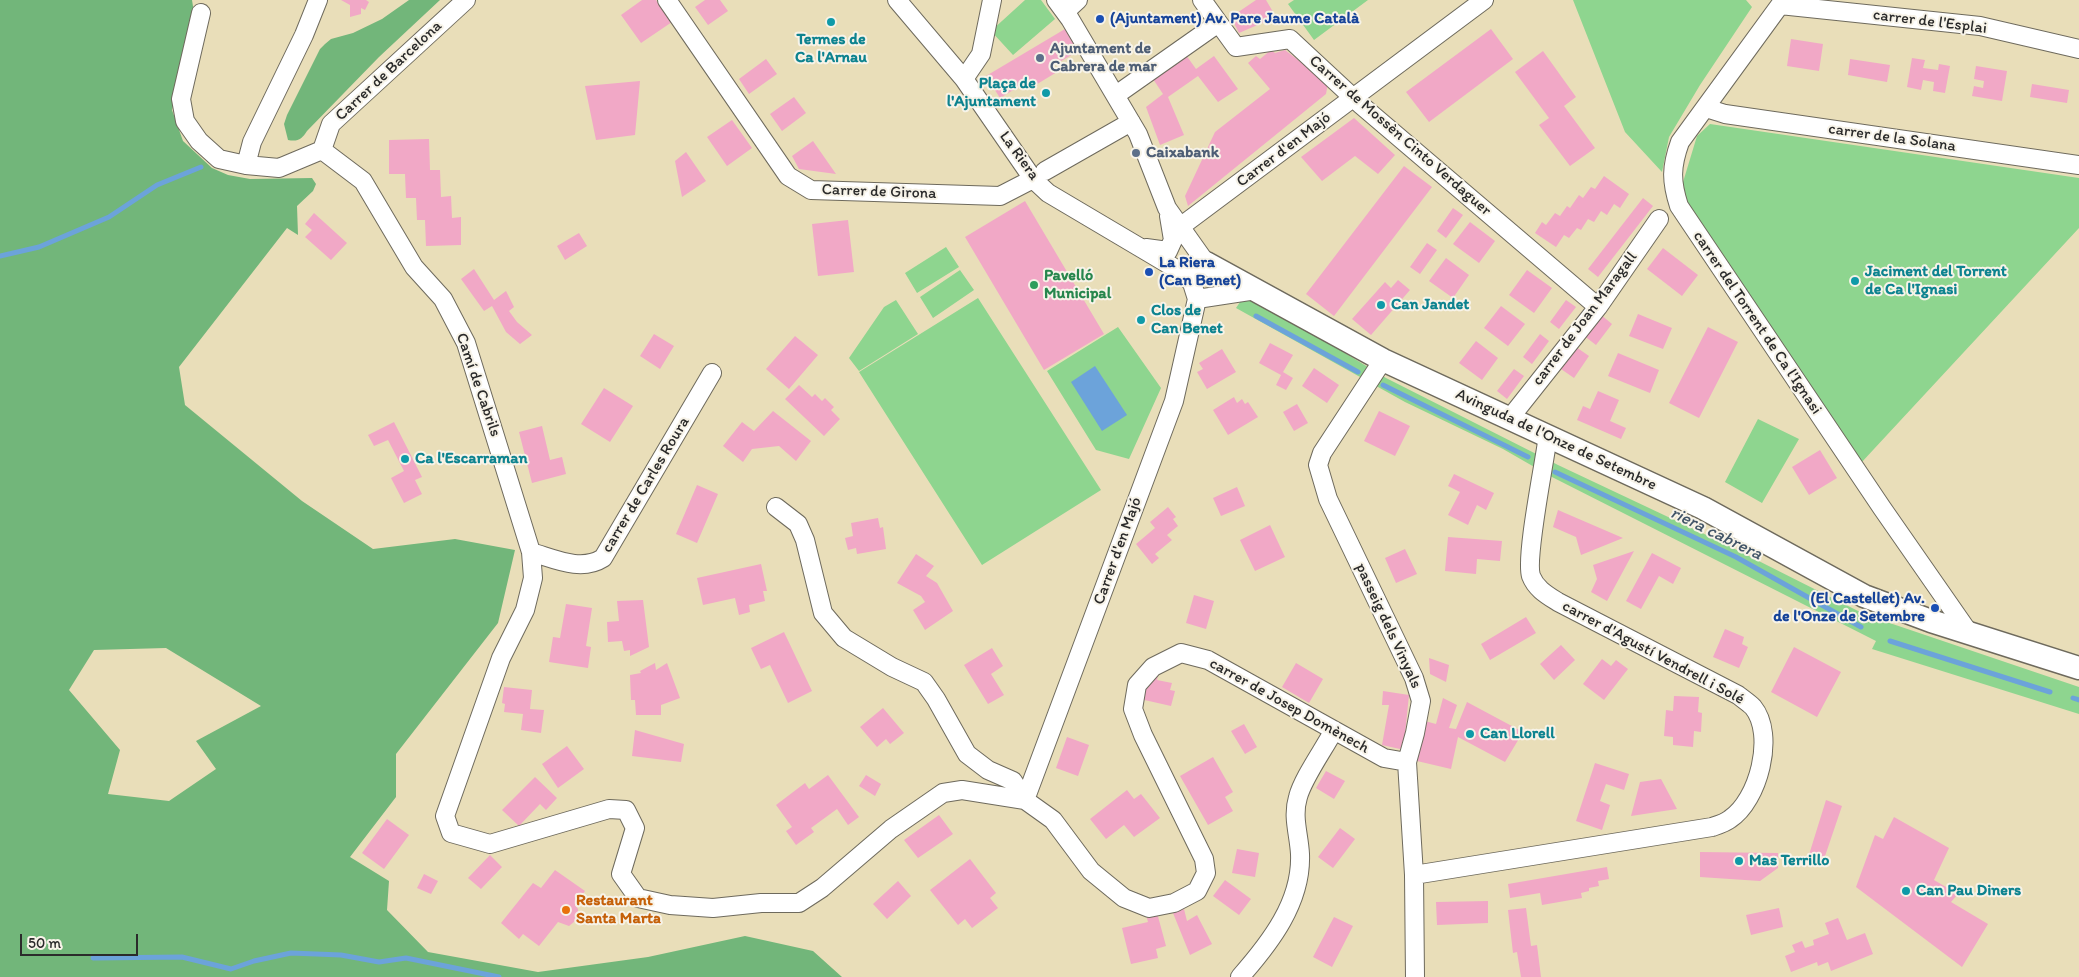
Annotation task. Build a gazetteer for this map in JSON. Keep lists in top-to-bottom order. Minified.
{"streets":{"street":["carrer de l'Esplai","Carrer de Barcelona","Carrer de Mossèn Cinto Verdaguer","carrer de la Solana","Carrer d'en Majó","La Riera","Carrer de Girona","carrer de Joan Maragall","carrer del Torrent de Ca l'Ignasi","Camí de Cabrils","Avinguda de l'Onze de Setembre","carrer de Carles Roura","passeig dels Vinyals","carrer d'Agustí Vendrell i Solé","carrer de Josep Domènech"]},"crossings":[["carrer de l'Esplai","carrer del Torrent de Ca l'Ignasi"],["Carrer de Barcelona","Camí de Cabrils"],["Carrer de Mossèn Cinto Verdaguer","Carrer d'en Majó"],["Carrer de Mossèn Cinto Verdaguer","carrer de Joan Maragall"],["carrer de la Solana","carrer del Torrent de Ca l'Ignasi"],["Carrer d'en Majó","La Riera"],["Carrer d'en Majó","carrer de Josep Domènech"],["La Riera","Carrer de Girona"],["carrer de Joan Maragall","Avinguda de l'Onze de Setembre"],["carrer del Torrent de Ca l'Ignasi","Avinguda de l'Onze de Setembre"],["Camí de Cabrils","carrer de Carles Roura"],["Camí de Cabrils","carrer de Josep Domènech"],["Avinguda de l'Onze de Setembre","passeig dels Vinyals"],["Avinguda de l'Onze de Setembre","carrer d'Agustí Vendrell i Solé"],["passeig dels Vinyals","carrer d'Agustí Vendrell i Solé"],["passeig dels Vinyals","carrer de Josep Domènech"]],"water":["riera cabrera"],"places":["(Ajuntament) Av. Pare Jaume Català","Termes de Ca l'Arnau","Ajuntament de Cabrera de mar","Plaça de l'Ajuntament","Caixabank","La Riera (Can Benet)","Jaciment del Torrent de Ca l'Ignasi","Pavelló Municipal","Can Jandet","Clos de Can Benet","Ca l'Escarraman","(El Castellet) Av. de l'Onze de Setembre","Can Llorell","Mas Terrillo","Can Pau Diners","Restaurant Santa Marta"],"scale_bar":"50 m"}
